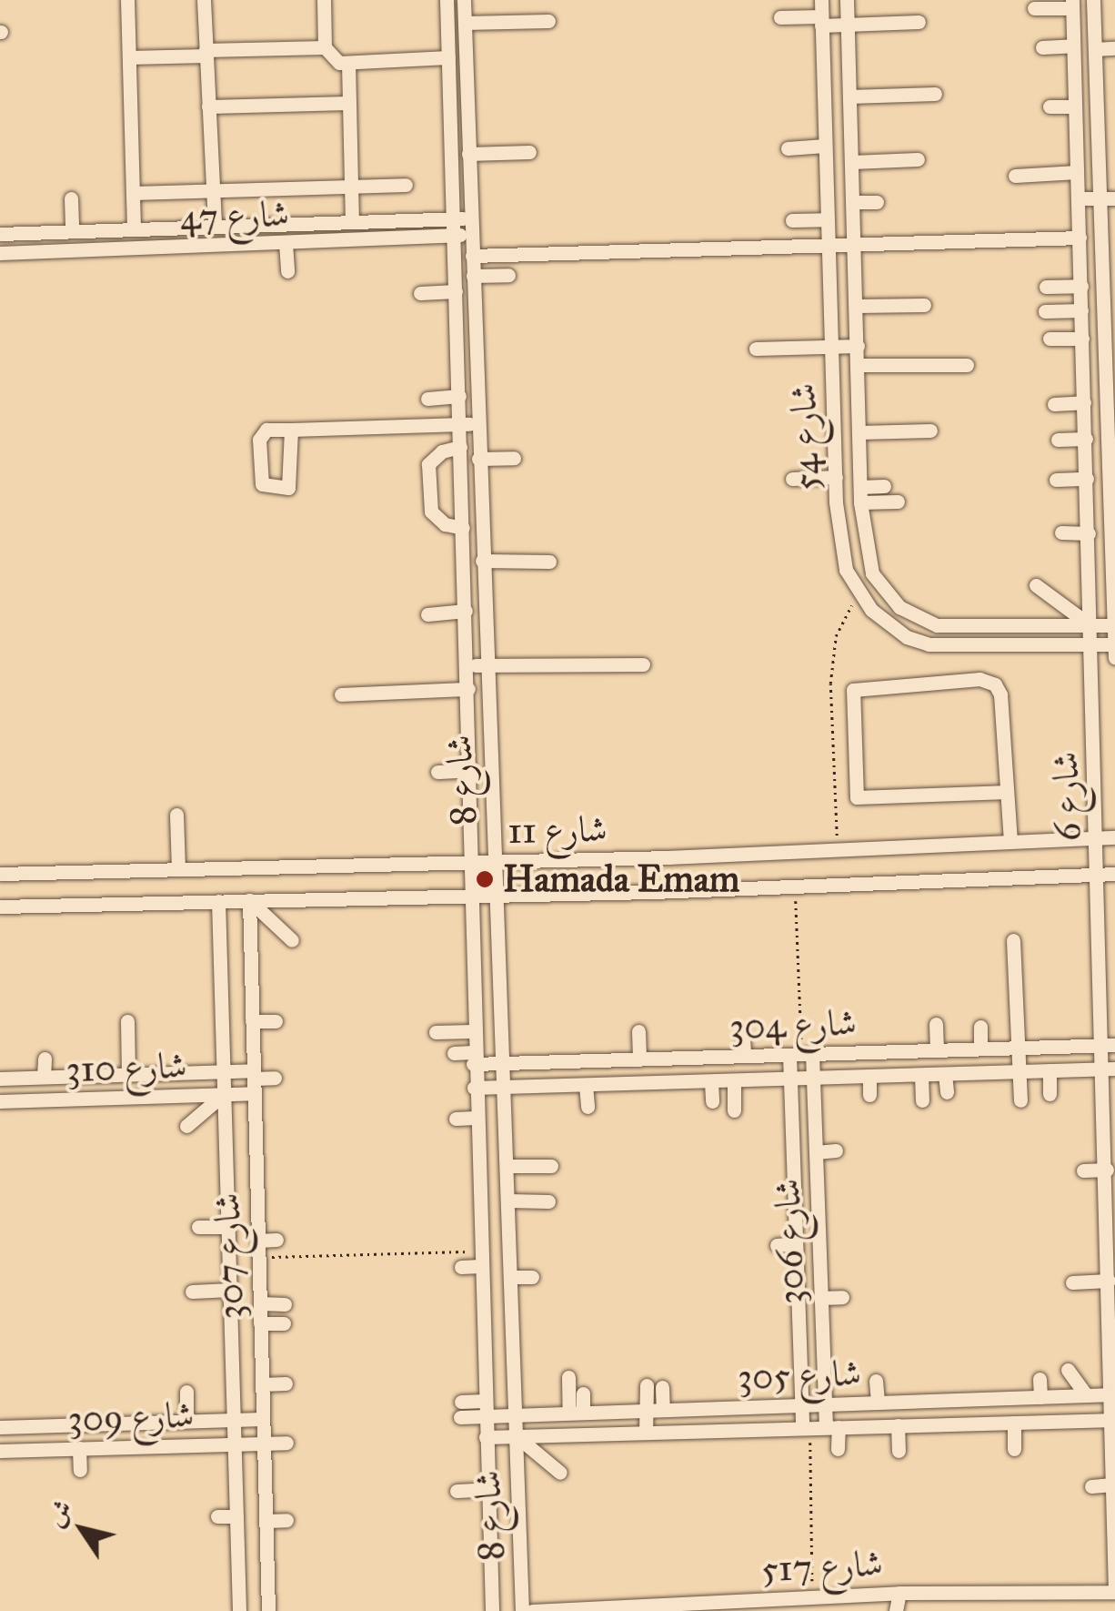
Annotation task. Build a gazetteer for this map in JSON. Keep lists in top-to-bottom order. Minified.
{"streets":{"street":["شارع 47","شارع 54","شارع 8","شارع 6","شارع 11","شارع 304","شارع 310","شارع 306","شارع 307","شارع 305","شارع 309","شارع 517"]},"crossings":[["شارع 47","شارع 8"],["شارع 54","شارع 6"],["شارع 8","شارع 11"],["شارع 8","شارع 304"],["شارع 8","شارع 305"],["شارع 6","شارع 11"],["شارع 6","شارع 304"],["شارع 6","شارع 305"],["شارع 6","شارع 517"],["شارع 11","شارع 307"],["شارع 304","شارع 306"],["شارع 310","شارع 307"],["شارع 306","شارع 305"],["شارع 307","شارع 309"]],"places":["Hamada Emam"],"north":"top left"}
